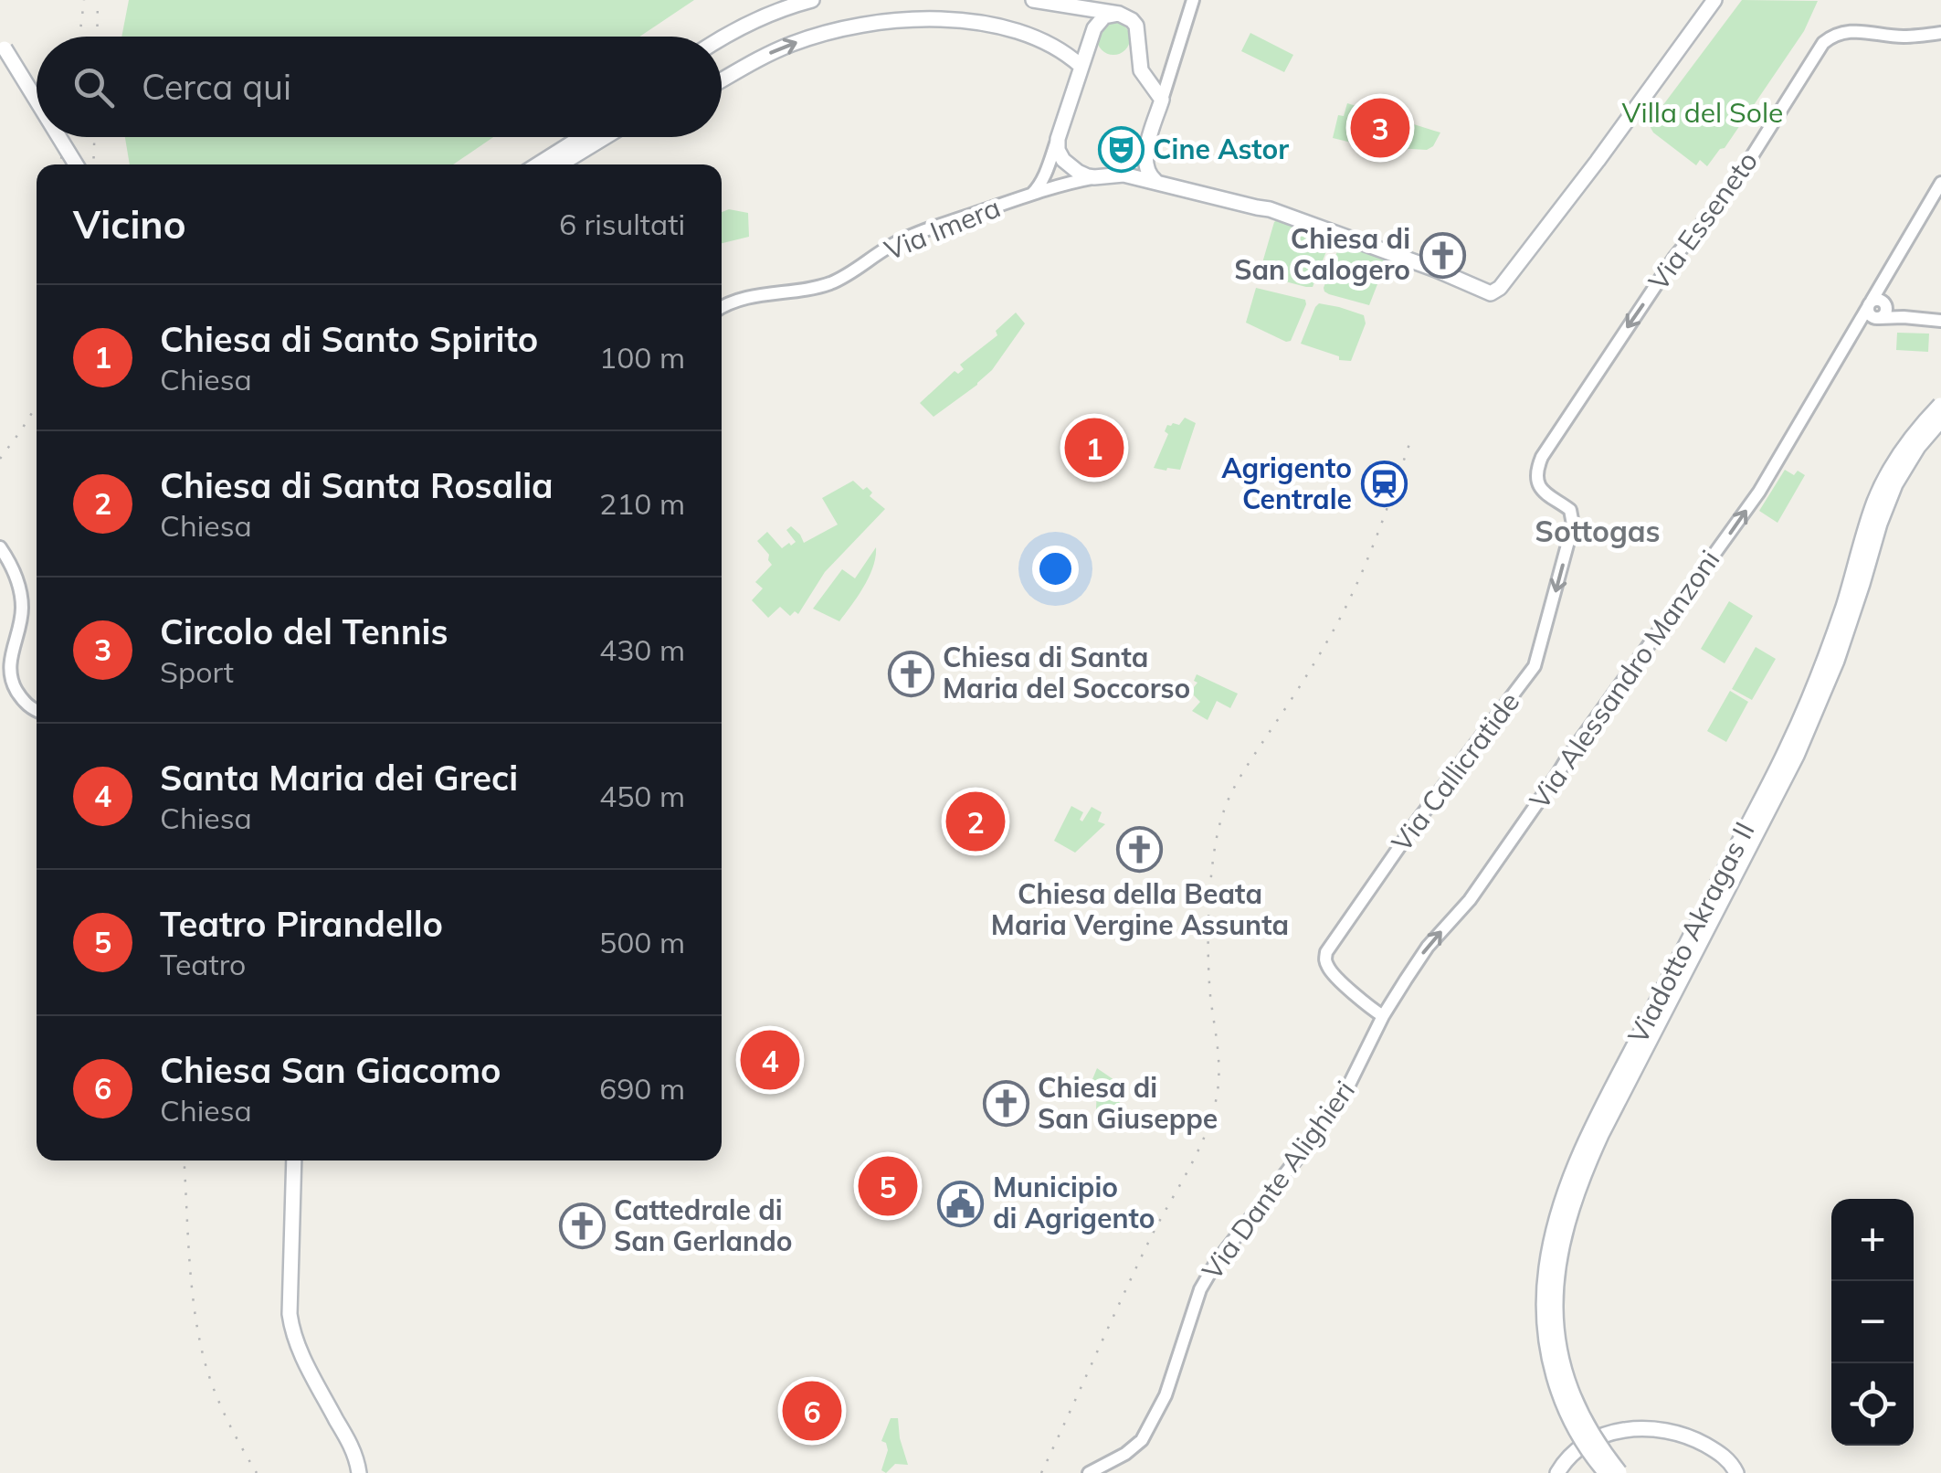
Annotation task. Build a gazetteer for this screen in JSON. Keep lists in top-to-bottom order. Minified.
{"streets":{"main road":["Via Imera","Viadotto Akragas II"],"street":["Via Esseneto","Via Alessandro Manzoni","Via Callicratide","Via Dante Alighieri"]},"crossings":[["Via Esseneto","Via Callicratide"],["Via Alessandro Manzoni","Via Callicratide"],["Via Alessandro Manzoni","Via Dante Alighieri"],["Via Callicratide","Via Dante Alighieri"]],"one_way":["Via Esseneto","Via Alessandro Manzoni","Via Callicratide"],"districts":["Sottogas"],"parks":["Villa del Sole"],"places":{"theatre":["Cine Astor"],"church":["Chiesa di San Calogero","Chiesa di Santa Maria del Soccorso","Chiesa della Beata Maria Vergine Assunta","Chiesa di San Giuseppe","Cattedrale di San Gerlando"],"station":["Agrigento Centrale"],"public building":["Municipio di Agrigento"]},"page":{"search":"Cerca qui","pins":["3","1","2","4","5","6"],"heading":["Vicino","6 risultati"],"list":[{"mark":"1","name":"Chiesa di Santo Spirito","note":"Chiesa","value":"100 m"},{"mark":"2","name":"Chiesa di Santa Rosalia","note":"Chiesa","value":"210 m"},{"mark":"3","name":"Circolo del Tennis","note":"Sport","value":"430 m"},{"mark":"4","name":"Santa Maria dei Greci","note":"Chiesa","value":"450 m"},{"mark":"5","name":"Teatro Pirandello","note":"Teatro","value":"500 m"},{"mark":"6","name":"Chiesa San Giacomo","note":"Chiesa","value":"690 m"}],"map_buttons":["+","−"]}}
